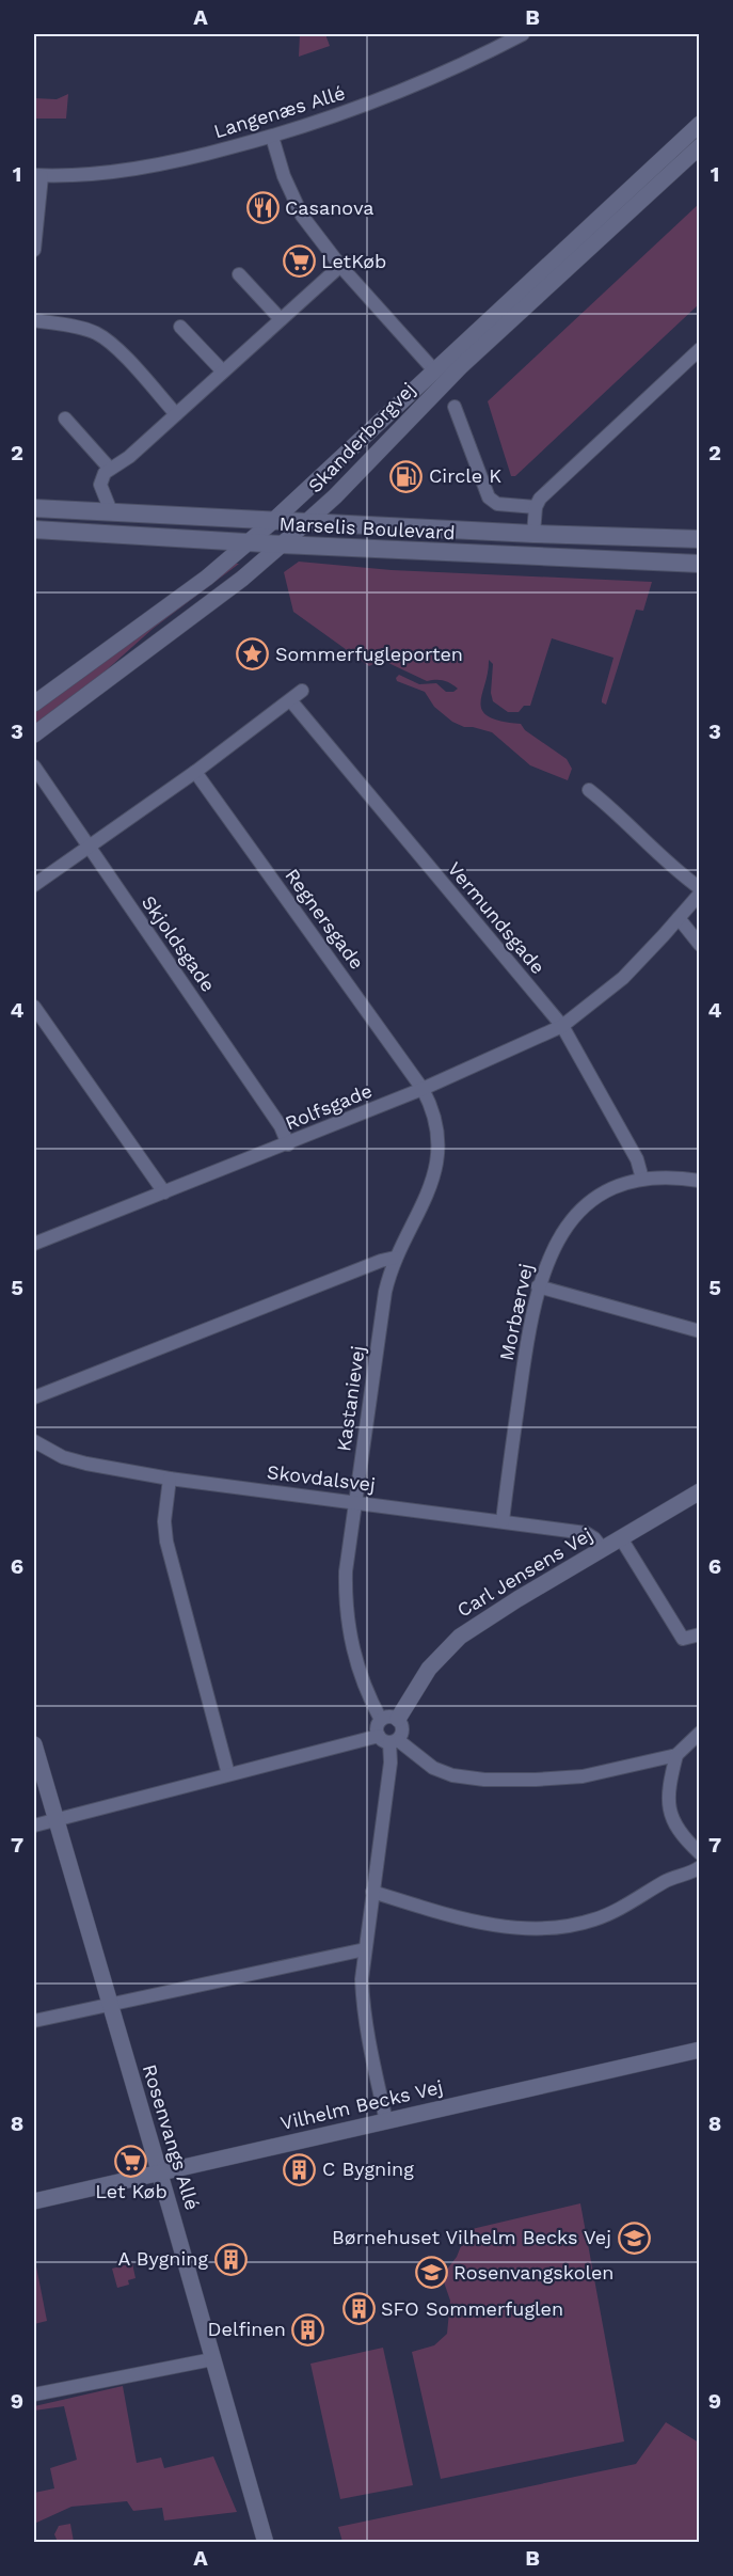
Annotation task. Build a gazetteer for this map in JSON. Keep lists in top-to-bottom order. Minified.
{"streets":{"main road":["Marselis Boulevard"],"street":["Langenæs Allé","Skanderborgvej","Vermundsgade","Regnersgade","Skjoldsgade","Rolfsgade","Morbærvej","Kastanievej","Skovdalsvej","Carl Jensens Vej","Vilhelm Becks Vej","Rosenvangs Allé"]},"crossings":[["Skanderborgvej","Marselis Boulevard"],["Vermundsgade","Rolfsgade"],["Vermundsgade","Morbærvej"],["Regnersgade","Rolfsgade"],["Regnersgade","Kastanievej"],["Skjoldsgade","Rolfsgade"],["Rolfsgade","Kastanievej"],["Morbærvej","Skovdalsvej"],["Kastanievej","Skovdalsvej"],["Kastanievej","Carl Jensens Vej"],["Skovdalsvej","Carl Jensens Vej"],["Vilhelm Becks Vej","Rosenvangs Allé"]],"places":{"restaurant":["Casanova"],"supermarket":["LetKøb","Let Køb"],"fuel station":["Circle K"],"place":["Sommerfugleporten"],"building":["C Bygning","A Bygning","SFO Sommerfuglen","Delfinen"],"school or university":["Børnehuset Vilhelm Becks Vej","Rosenvangskolen"]},"grid":{"columns":["A","B"],"rows":["1","2","3","4","5","6","7","8","9"]}}
